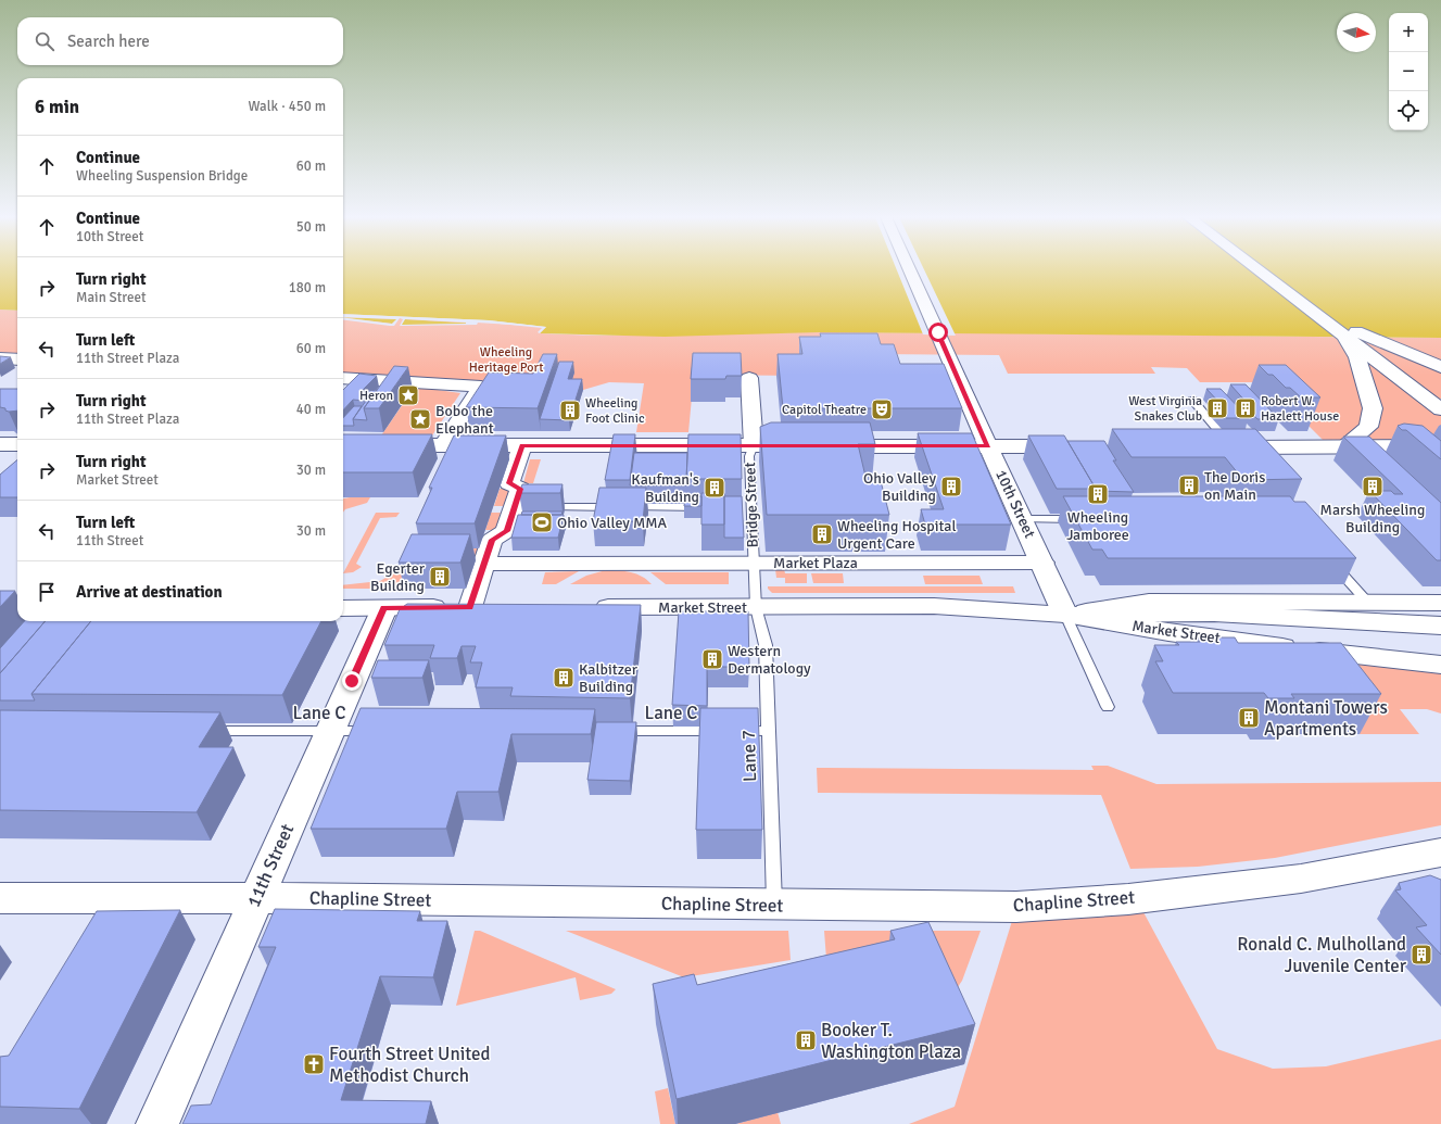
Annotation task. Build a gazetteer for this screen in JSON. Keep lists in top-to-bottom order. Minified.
{"streets":{"main road":["10th Street","Market Street","11th Street","Chapline Street"],"street":["Bridge Street","Market Plaza"],"lane":["Lane C","Lane 7"]},"crossings":[["10th Street","Market Plaza"],["10th Street","Market Street"],["Bridge Street","Market Plaza"],["Bridge Street","Market Street"],["Bridge Street","Lane 7"],["Market Street","Lane 7"],["Lane C","Lane 7"],["Lane C","11th Street"],["Lane 7","Chapline Street"],["11th Street","Chapline Street"]],"parks":["Wheeling Heritage Port"],"places":{"place":["Heron","Bobo the Elephant"],"building":["West Virginia Snakes Club","Robert W. Hazlett House","Wheeling Foot Clinic","The Doris on Main","Ohio Valley Building","Marsh Wheeling Building","Kaufman's Building","Wheeling Jamboree","Wheeling Hospital Urgent Care","Egerter Building","Western Dermatology","Kalbitzer Building","Montani Towers Apartments","Ronald C. Mulholland Juvenile Center","Booker T. Washington Plaza"],"theatre":["Capitol Theatre"],"sports":["Ohio Valley MMA"],"church":["Fourth Street United Methodist Church"]},"north":"right","page":{"map_buttons":["+","−"],"search":"Search here","heading":["6 min","Walk · 450 m"],"list":[["Continue","Wheeling Suspension Bridge","60 m"],["Continue","10th Street","50 m"],["Turn right","Main Street","180 m"],["Turn left","11th Street Plaza","60 m"],["Turn right","11th Street Plaza","40 m"],["Turn right","Market Street","30 m"],["Turn left","11th Street","30 m"],"Arrive at destination"]}}
